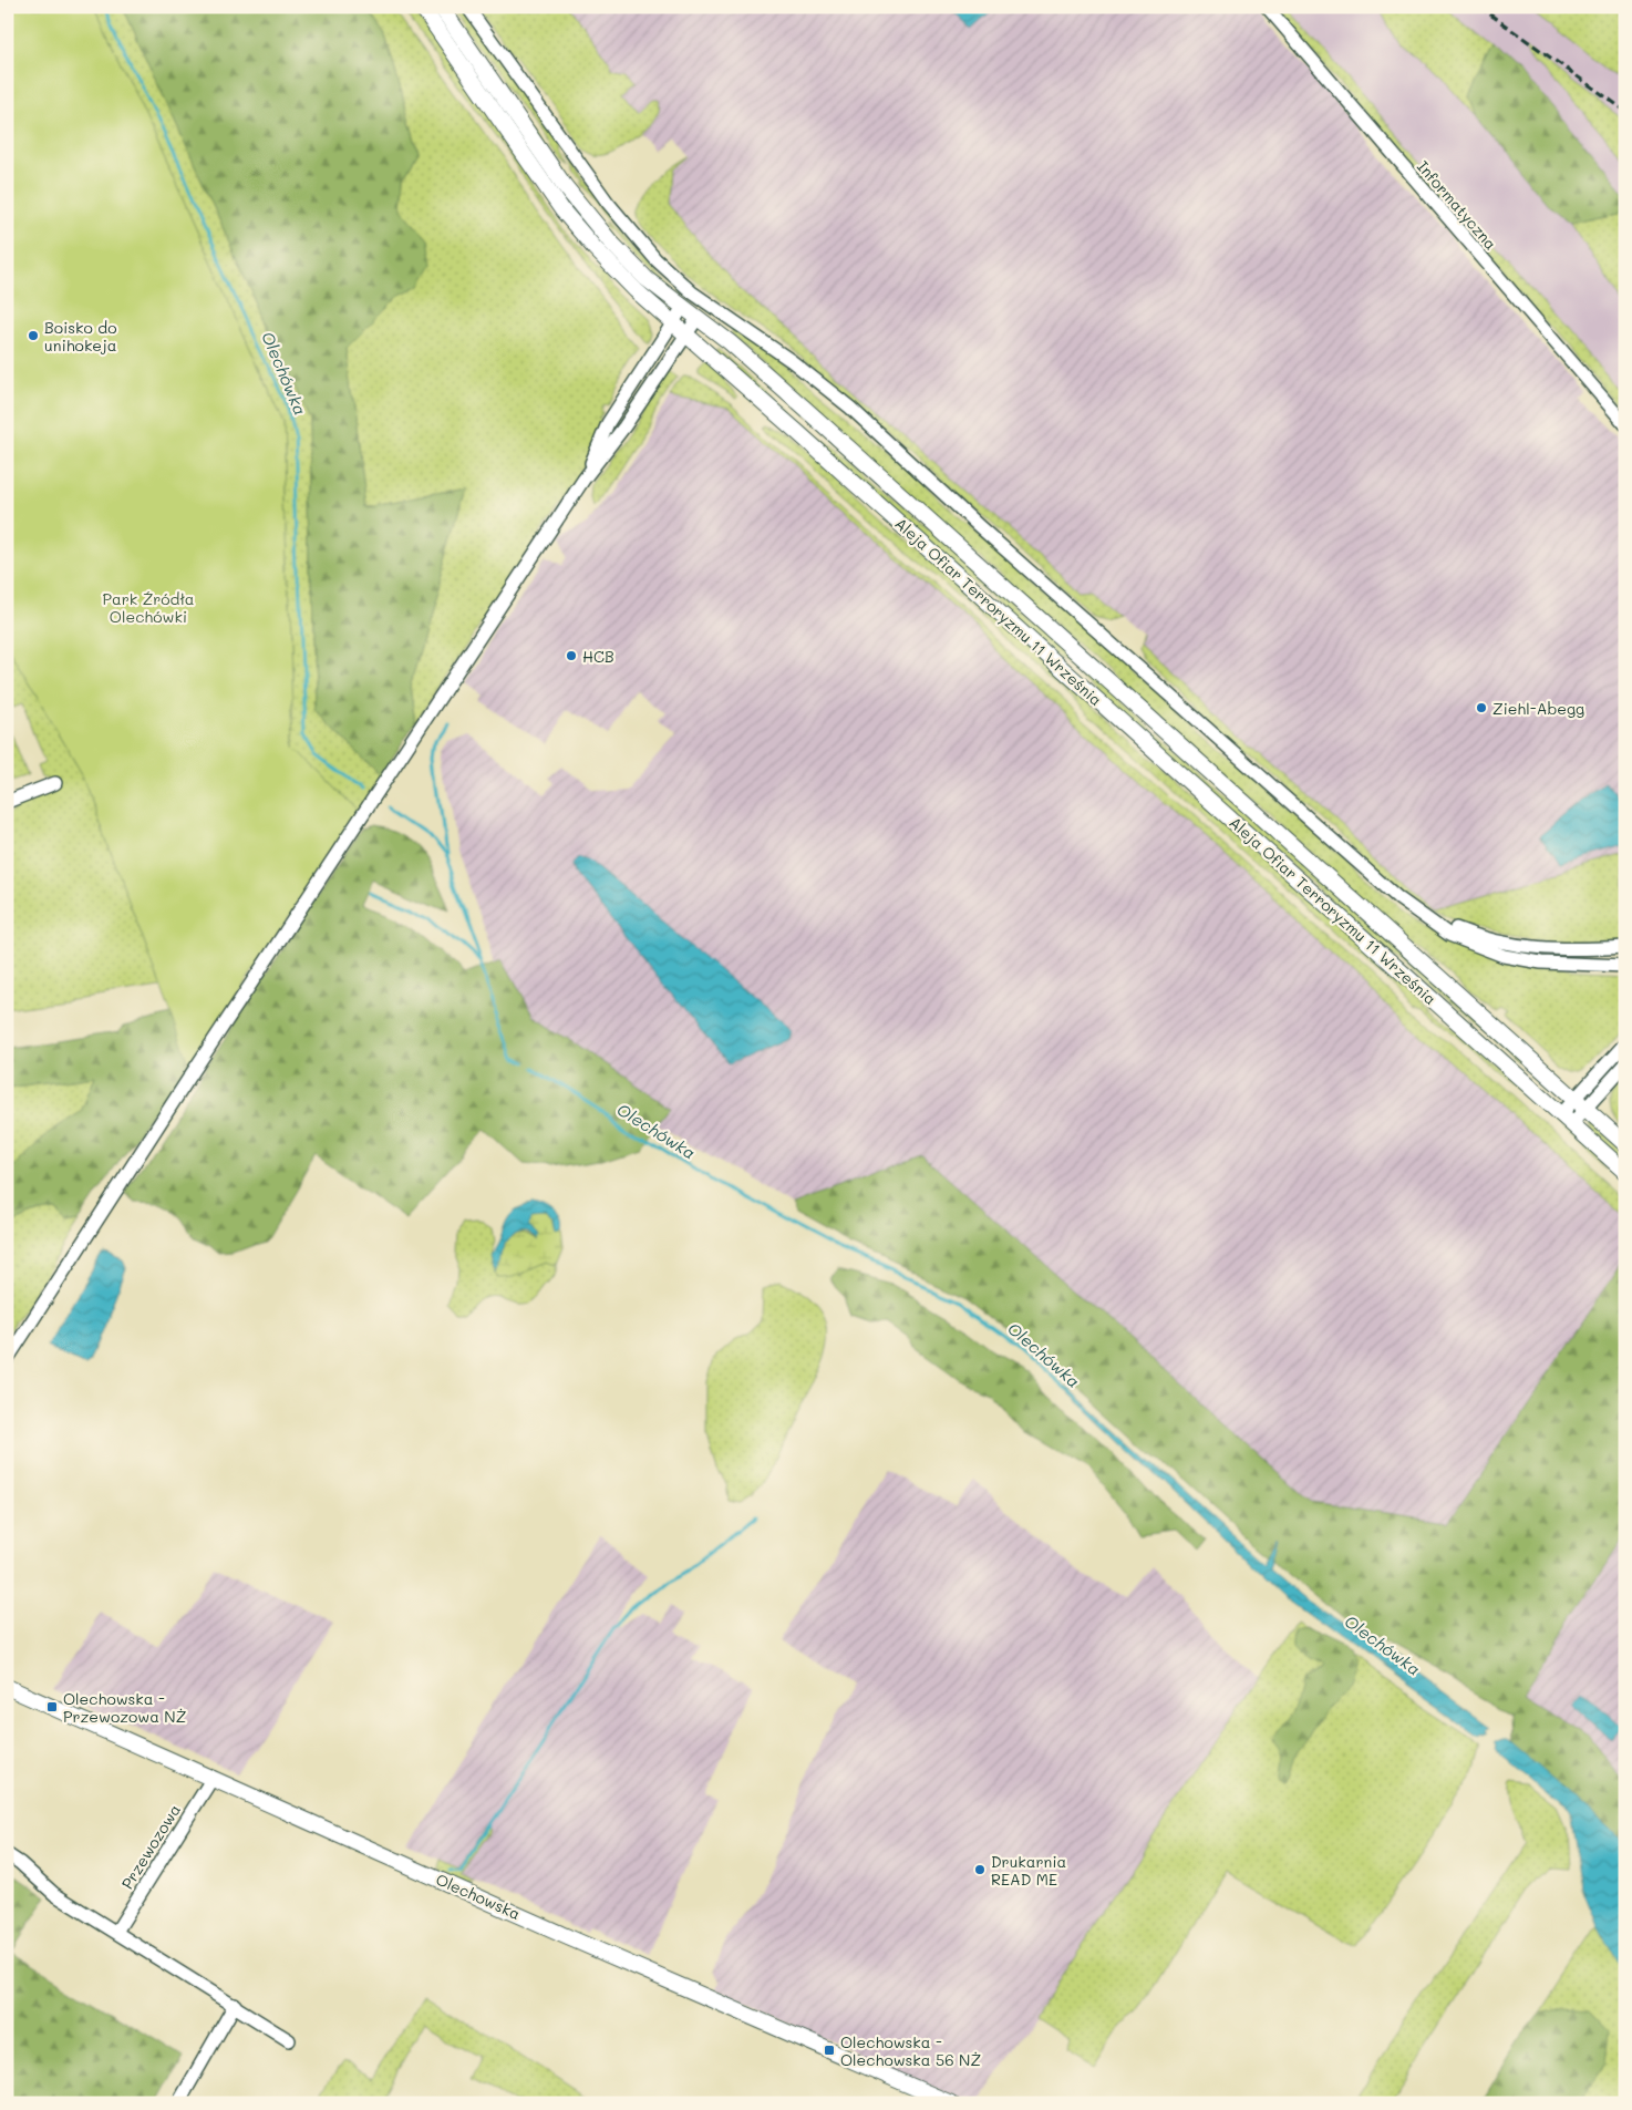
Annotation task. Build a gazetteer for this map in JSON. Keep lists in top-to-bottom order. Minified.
{"streets":{"street":["Informatyczna","Aleja Ofiar Terroryzmu 11 Września","Przewozowa","Olechowska"]},"crossings":[["Przewozowa","Olechowska"]],"water":["Olechówka"],"parks":["Park Źródła Olechówki"],"places":{"other":["Boisko do unihokeja","HCB","Ziehl-Abegg","Drukarnia READ ME"],"transit":["Olechowska - Przewozowa NŻ","Olechowska - Olechowska 56 NŻ"]}}
